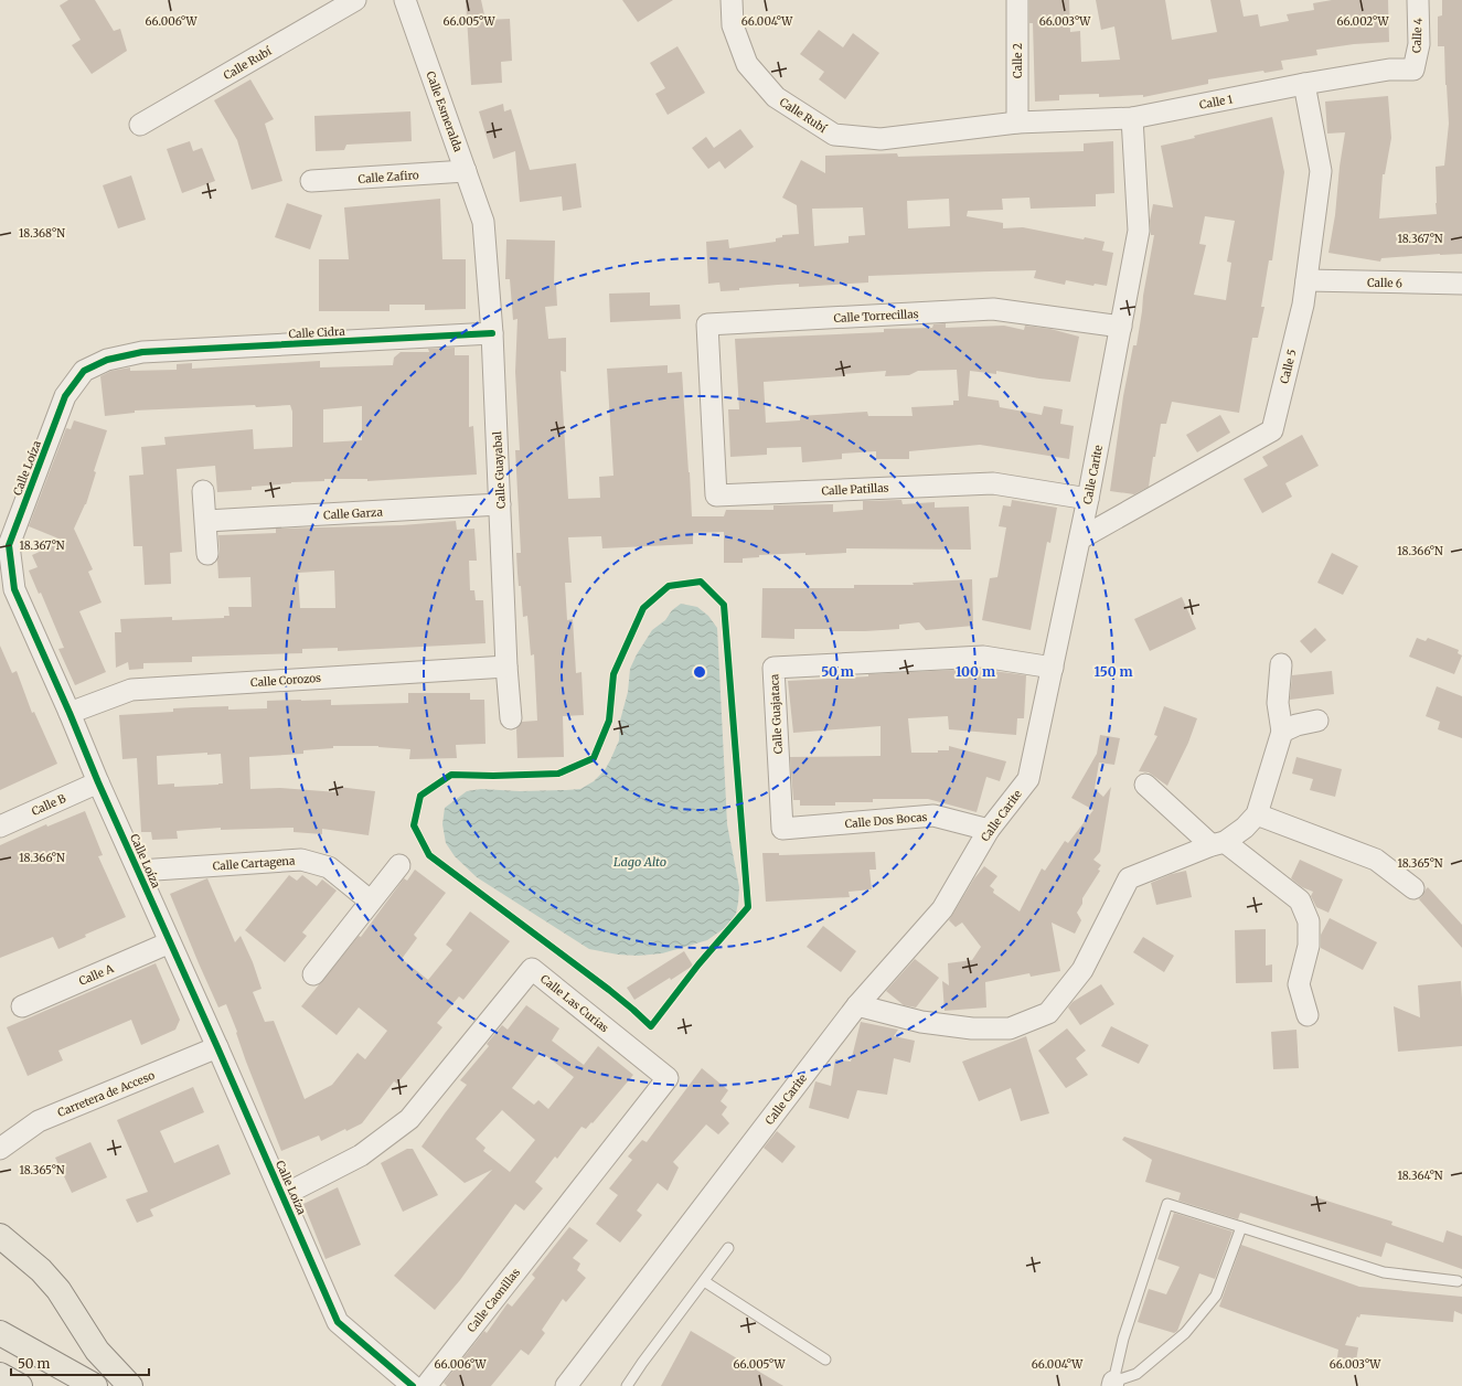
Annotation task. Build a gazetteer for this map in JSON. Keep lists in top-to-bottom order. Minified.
{"streets":{"street":["Calle 4","Calle 2","Calle Rubí","Calle 1","Calle Esmeralda","Calle Zafiro","Calle 6","Calle Torrecillas","Calle Cidra","Calle 5","Calle Loíza","Calle Guayabal","Calle Carite","Calle Patillas","Calle Garza","Calle Corozos","Calle Guajataca","Calle B","Calle Dos Bocas","Calle Cartagena","Calle A","Calle Las Curias","Carretera de Acceso","Calle Caonillas"]},"crossings":[["Calle 4","Calle 1"],["Calle 2","Calle Rubí"],["Calle 2","Calle 1"],["Calle Rubí","Calle 1"],["Calle 1","Calle 5"],["Calle 1","Calle Carite"],["Calle Esmeralda","Calle Zafiro"],["Calle Esmeralda","Calle Guayabal"],["Calle 6","Calle 5"],["Calle Torrecillas","Calle Carite"],["Calle Torrecillas","Calle Patillas"],["Calle Cidra","Calle Loíza"],["Calle Cidra","Calle Guayabal"],["Calle 5","Calle Carite"],["Calle Loíza","Calle Corozos"],["Calle Loíza","Calle B"],["Calle Loíza","Calle Cartagena"],["Calle Loíza","Calle A"],["Calle Loíza","Calle Las Curias"],["Calle Loíza","Carretera de Acceso"],["Calle Guayabal","Calle Garza"],["Calle Guayabal","Calle Corozos"],["Calle Carite","Calle Patillas"],["Calle Carite","Calle Guajataca"],["Calle Carite","Calle Dos Bocas"],["Calle Guajataca","Calle Dos Bocas"],["Calle Las Curias","Calle Caonillas"]],"water":["Lago Alto"],"scale_bar":"50 m","coordinates":["66.006°W","66.005°W","66.004°W","66.003°W","66.002°W","18.368°N","18.367°N","18.366°N","18.365°N","18.364°N"],"rings":["50 m","100 m","150 m"]}
